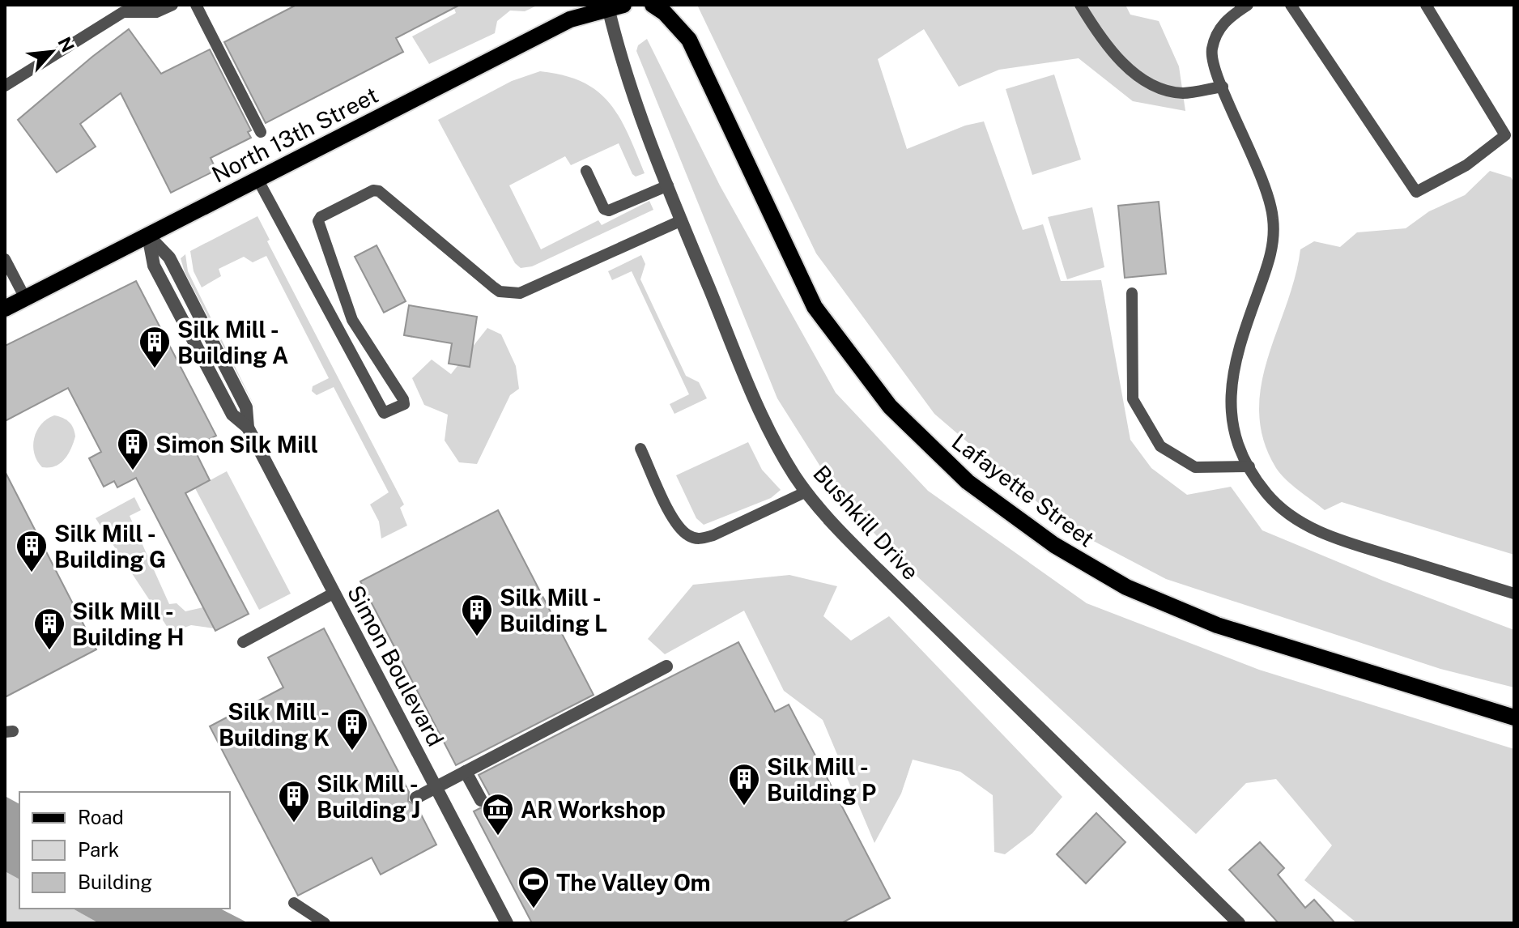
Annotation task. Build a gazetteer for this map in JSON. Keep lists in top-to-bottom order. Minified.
{"streets":{"main road":["North 13th Street","Lafayette Street"],"street":["Bushkill Drive","Simon Boulevard"]},"crossings":[["North 13th Street","Bushkill Drive"],["North 13th Street","Simon Boulevard"]],"places":{"building":["Silk Mill - Building A","Simon Silk Mill","Silk Mill - Building G","Silk Mill - Building L","Silk Mill - Building H","Silk Mill - Building K","Silk Mill - Building P","Silk Mill - Building J"],"museum":["AR Workshop"],"sports":["The Valley Om"]},"legend":["Road","Park","Building"],"north":"top right"}
